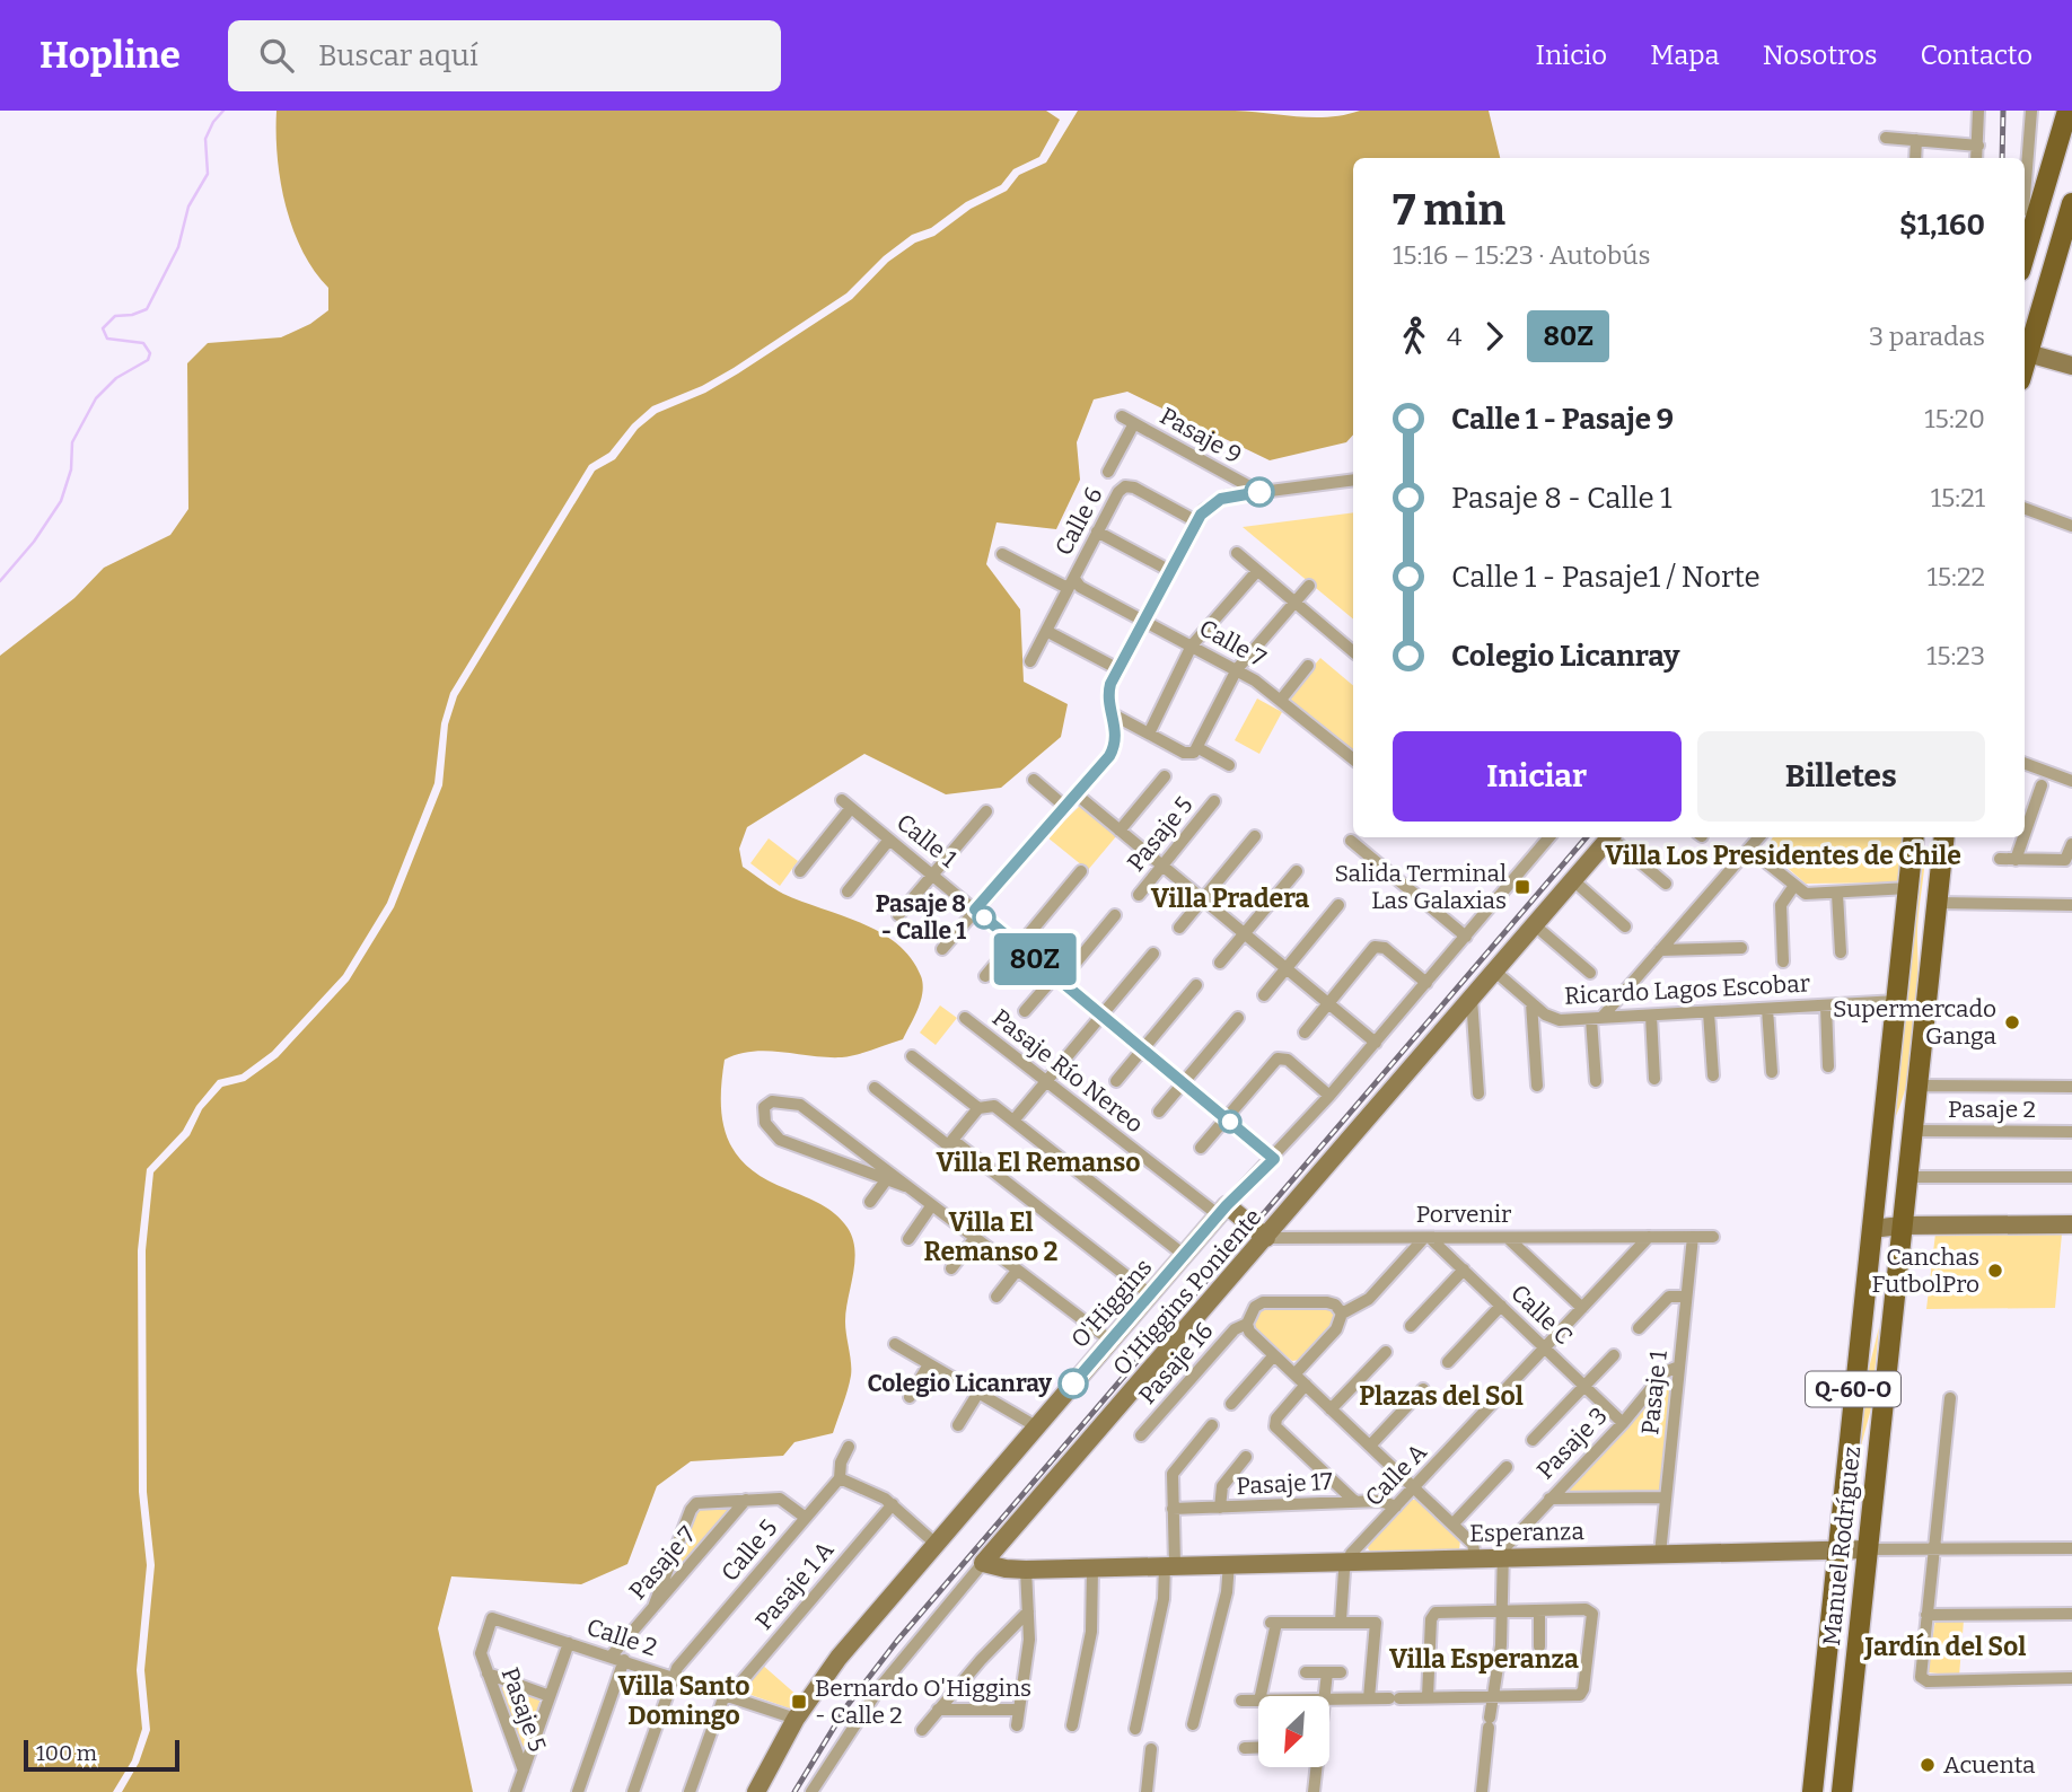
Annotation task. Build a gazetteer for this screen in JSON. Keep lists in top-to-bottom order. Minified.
{"streets":{"main road":["Q-60-O","Manuel Rodríguez"],"street":["Pasaje 9","Calle 6","Calle 7","Pasaje 5","Calle 1","Ricardo Lagos Escobar","Pasaje Río Nereo","Pasaje 2","Porvenir","O'Higgins Poniente","O'Higgins","Calle C","Pasaje 16","Pasaje 1","Pasaje 3","Calle A","Pasaje 17","Esperanza","Calle 5","Pasaje 7","Pasaje 1 A","Calle 2"]},"crossings":[["Calle 6","Calle 7"],["Pasaje 5","Calle 2"],["Calle 1","O'Higgins"],["Ricardo Lagos Escobar","O'Higgins Poniente"],["Ricardo Lagos Escobar","Manuel Rodríguez"],["Pasaje Río Nereo","O'Higgins"],["Pasaje 2","Manuel Rodríguez"],["Porvenir","O'Higgins Poniente"],["Porvenir","Calle C"],["Porvenir","Pasaje 1"],["Porvenir","Calle A"],["O'Higgins Poniente","Esperanza"],["O'Higgins","Calle 2"],["Calle C","Pasaje 3"],["Calle C","Calle A"],["Pasaje 1","Pasaje 3"],["Pasaje 1","Esperanza"],["Pasaje 3","Esperanza"],["Calle A","Pasaje 17"],["Calle A","Esperanza"],["Esperanza","Manuel Rodríguez"],["Calle 5","Calle 2"],["Pasaje 7","Calle 2"],["Pasaje 1 A","Calle 2"]],"districts":["Villa Los Presidentes de Chile","Villa Pradera","Villa El Remanso","Villa El Remanso 2","Plazas del Sol","Jardín del Sol","Villa Esperanza","Villa Santo Domingo"],"places":{"transit":["Salida Terminal Las Galaxias","Bernardo O'Higgins - Calle 2"],"other":["Pasaje 8 - Calle 1","Supermercado Ganga","Canchas FutbolPro","Colegio Licanray","Acuenta"]},"lines":["bus line 80Z"],"scale_bar":"100 m","north":"bottom left","page":{"header":"Hopline","search":"Buscar aquí","nav":["Inicio","Mapa","Nosotros","Contacto"],"on_map":"80Z","heading":["7 min","15:16 – 15:23 · Autobús","$1,160"],"legs":["4","80Z","3 paradas"],"list":[{"name":"Calle 1 - Pasaje 9","value":"15:20"},{"name":"Pasaje 8 - Calle 1","value":"15:21"},{"name":"Calle 1 - Pasaje1 / Norte","value":"15:22"},{"name":"Colegio Licanray","value":"15:23"}],"buttons":["Iniciar","Billetes"],"scale":"100 m"}}
